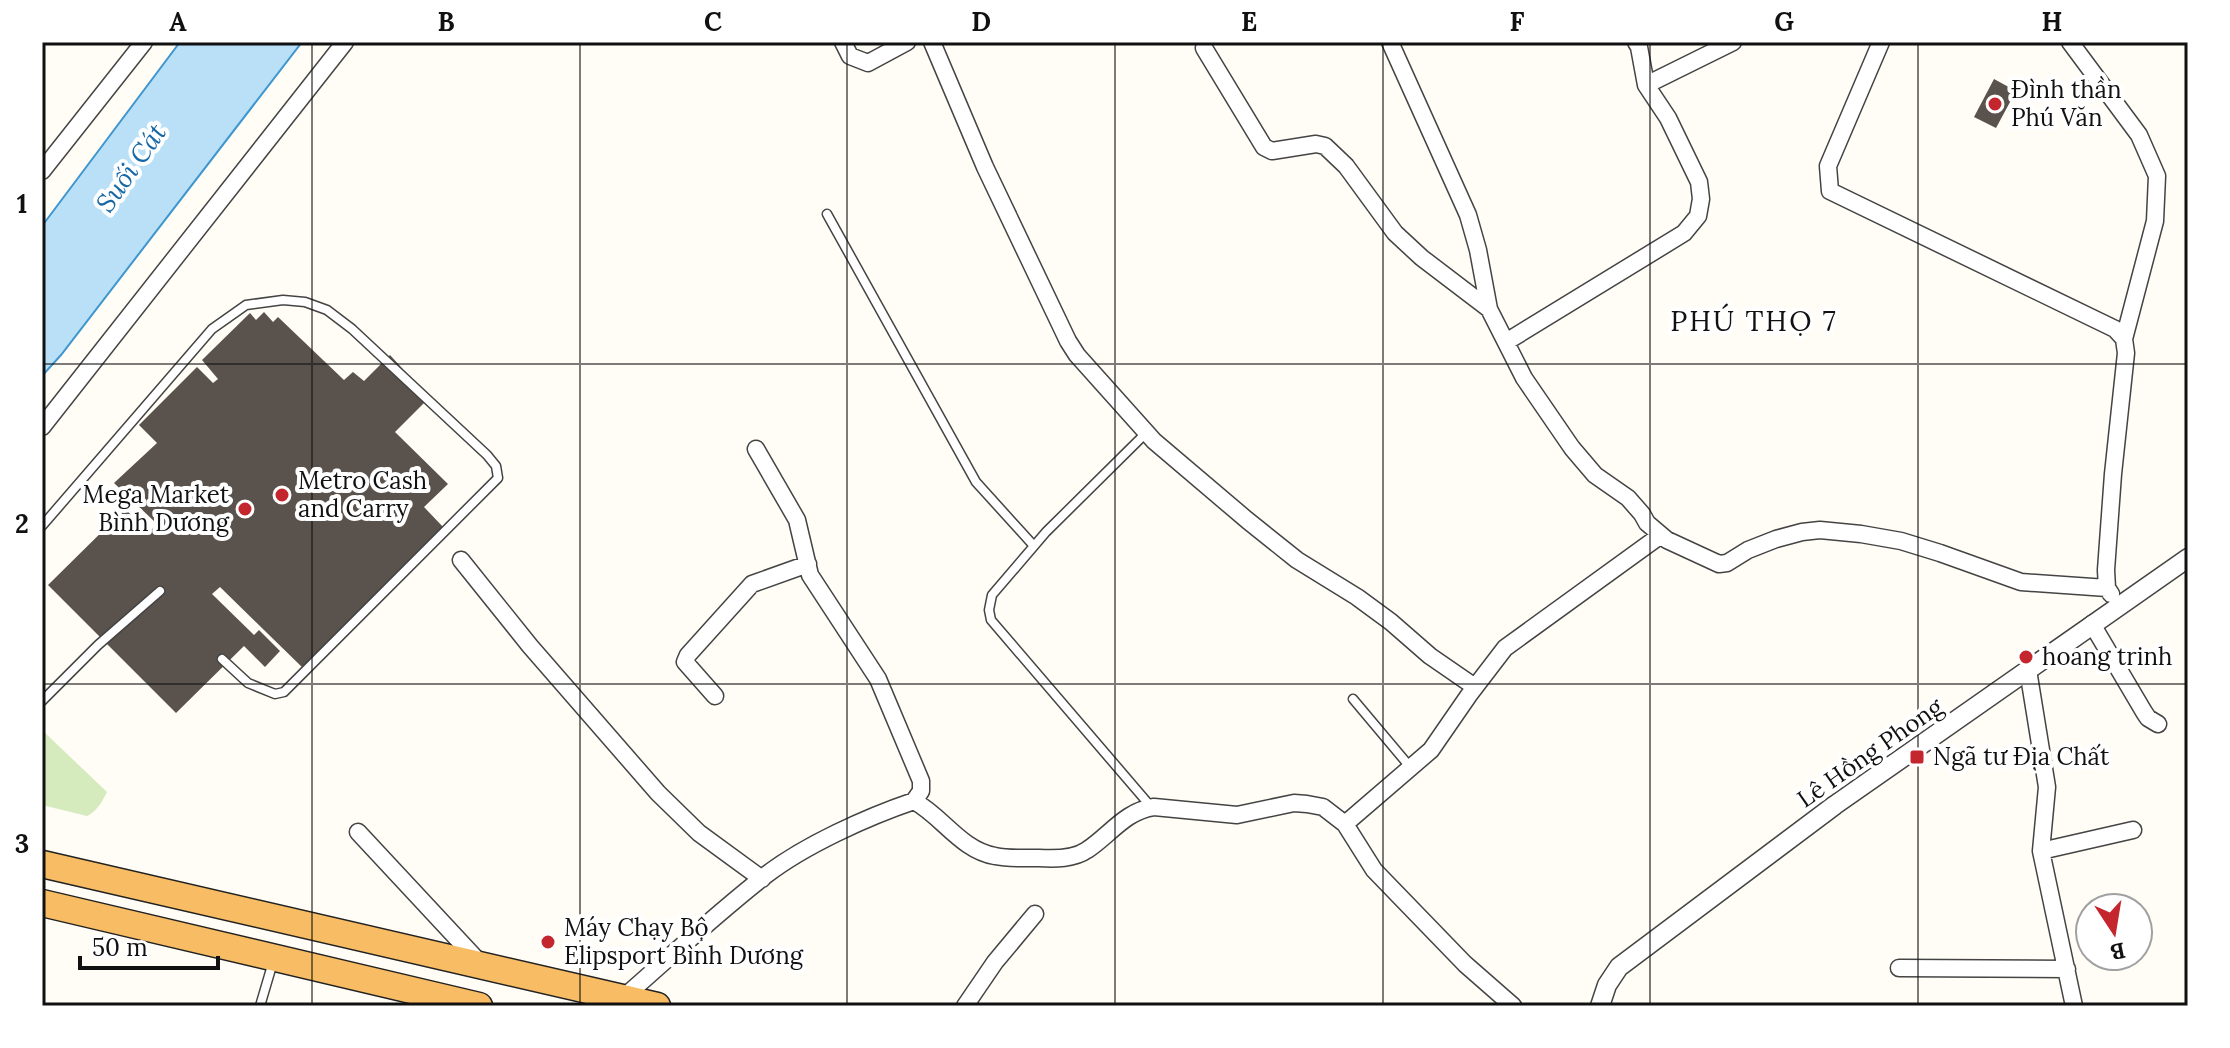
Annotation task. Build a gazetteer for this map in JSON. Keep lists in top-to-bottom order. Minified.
{"streets":{"street":["Lê Hồng Phong"]},"districts":["PHÚ THỌ 7"],"water":["Suối Cát"],"places":{"other":["Đình thần Phú Văn","Metro Cash and Carry","Mega Market Bình Dương","hoang trinh","Máy Chạy Bộ Elipsport Bình Dương"],"transit":["Ngã tư Địa Chất"]},"scale_bar":"50 m","north":"bottom","grid":{"columns":["A","B","C","D","E","F","G","H"],"rows":["1","2","3"]}}
